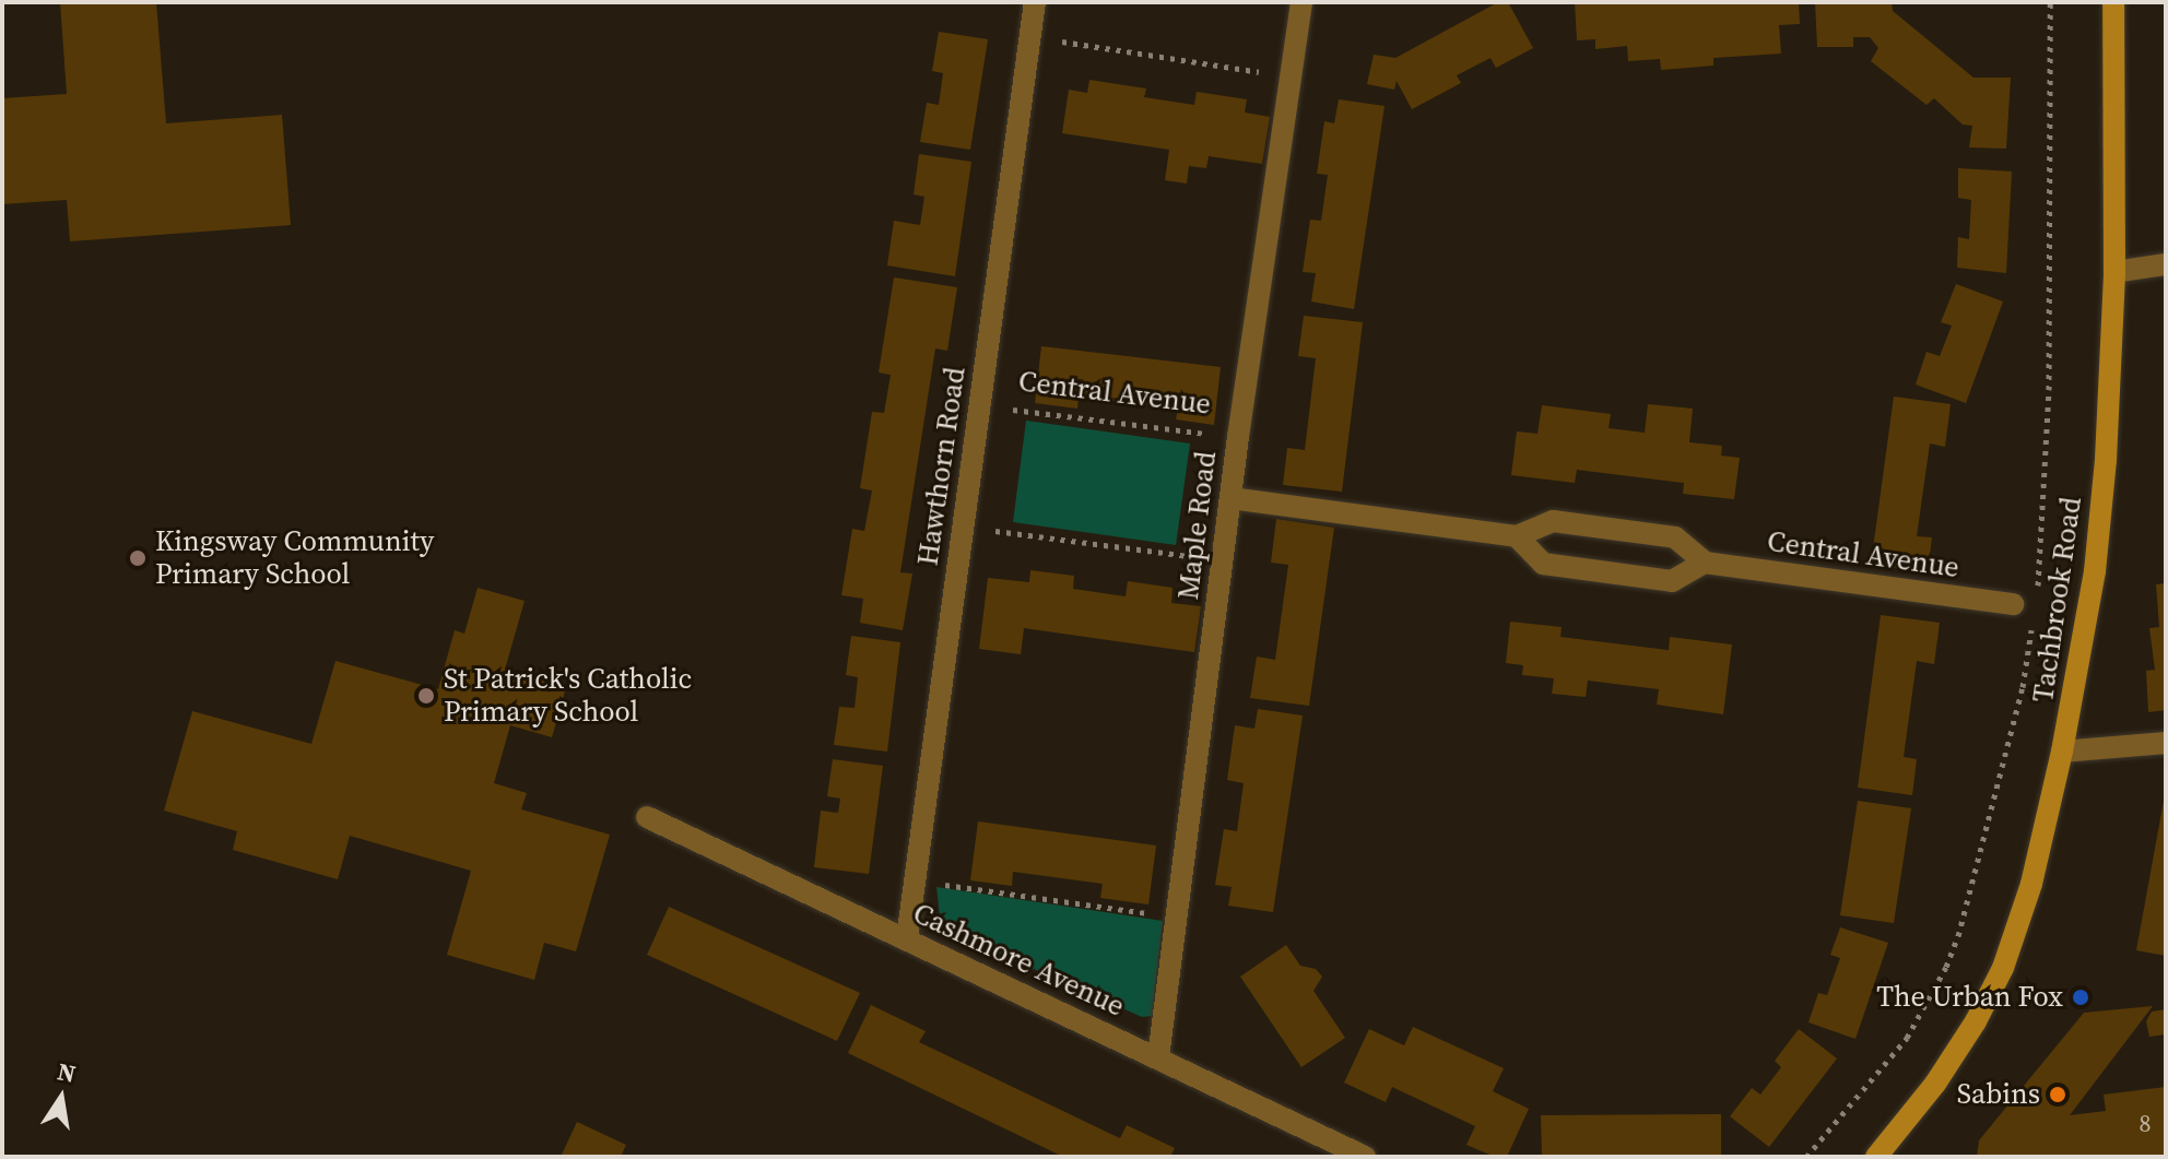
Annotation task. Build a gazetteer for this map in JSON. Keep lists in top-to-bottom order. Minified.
{"streets":{"main road":["Tachbrook Road"],"street":["Central Avenue","Hawthorn Road","Maple Road","Cashmore Avenue"]},"crossings":[["Central Avenue","Maple Road"],["Hawthorn Road","Cashmore Avenue"],["Maple Road","Cashmore Avenue"]],"places":["Kingsway Community Primary School","St Patrick's Catholic Primary School","The Urban Fox","Sabins"],"house_numbers":["8"],"north":"top"}
